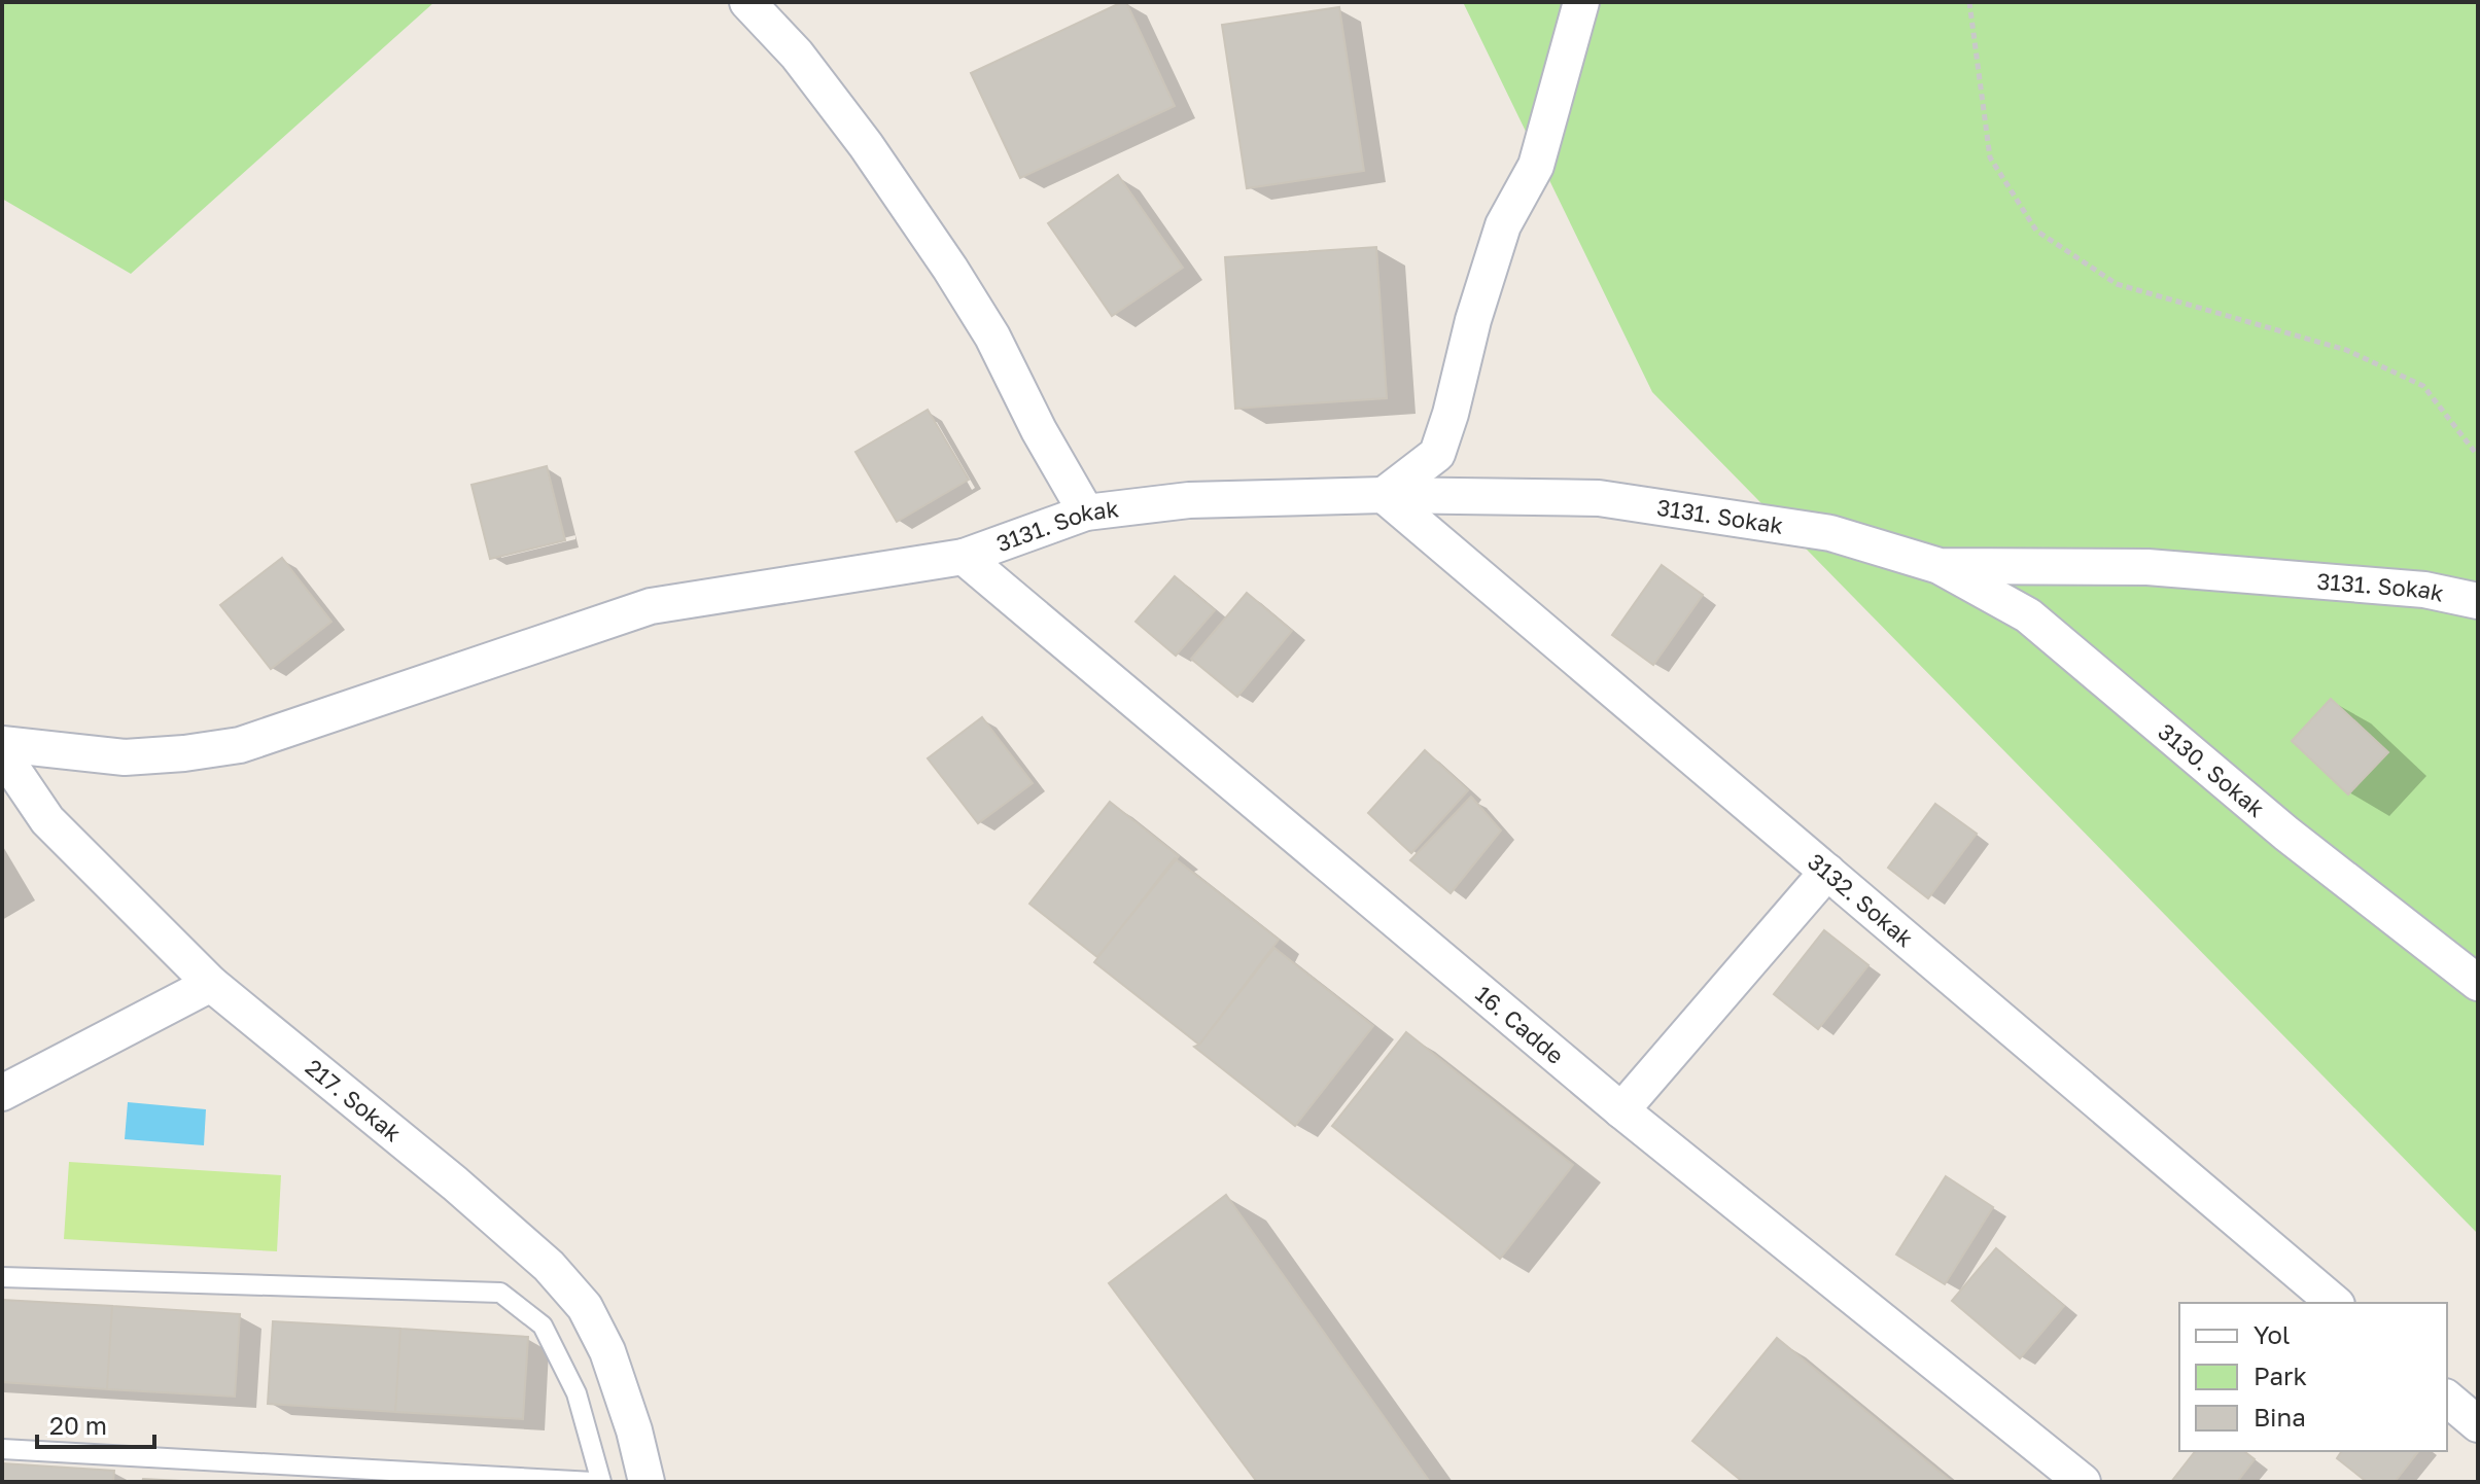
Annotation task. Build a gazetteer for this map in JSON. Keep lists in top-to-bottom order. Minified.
{"streets":{"street":["3131. Sokak","3130. Sokak","3132. Sokak","16. Cadde","217. Sokak"]},"crossings":[["3131. Sokak","3130. Sokak"],["3131. Sokak","3132. Sokak"],["3131. Sokak","16. Cadde"]],"legend":["Yol","Park","Bina"],"scale_bar":"20 m"}
